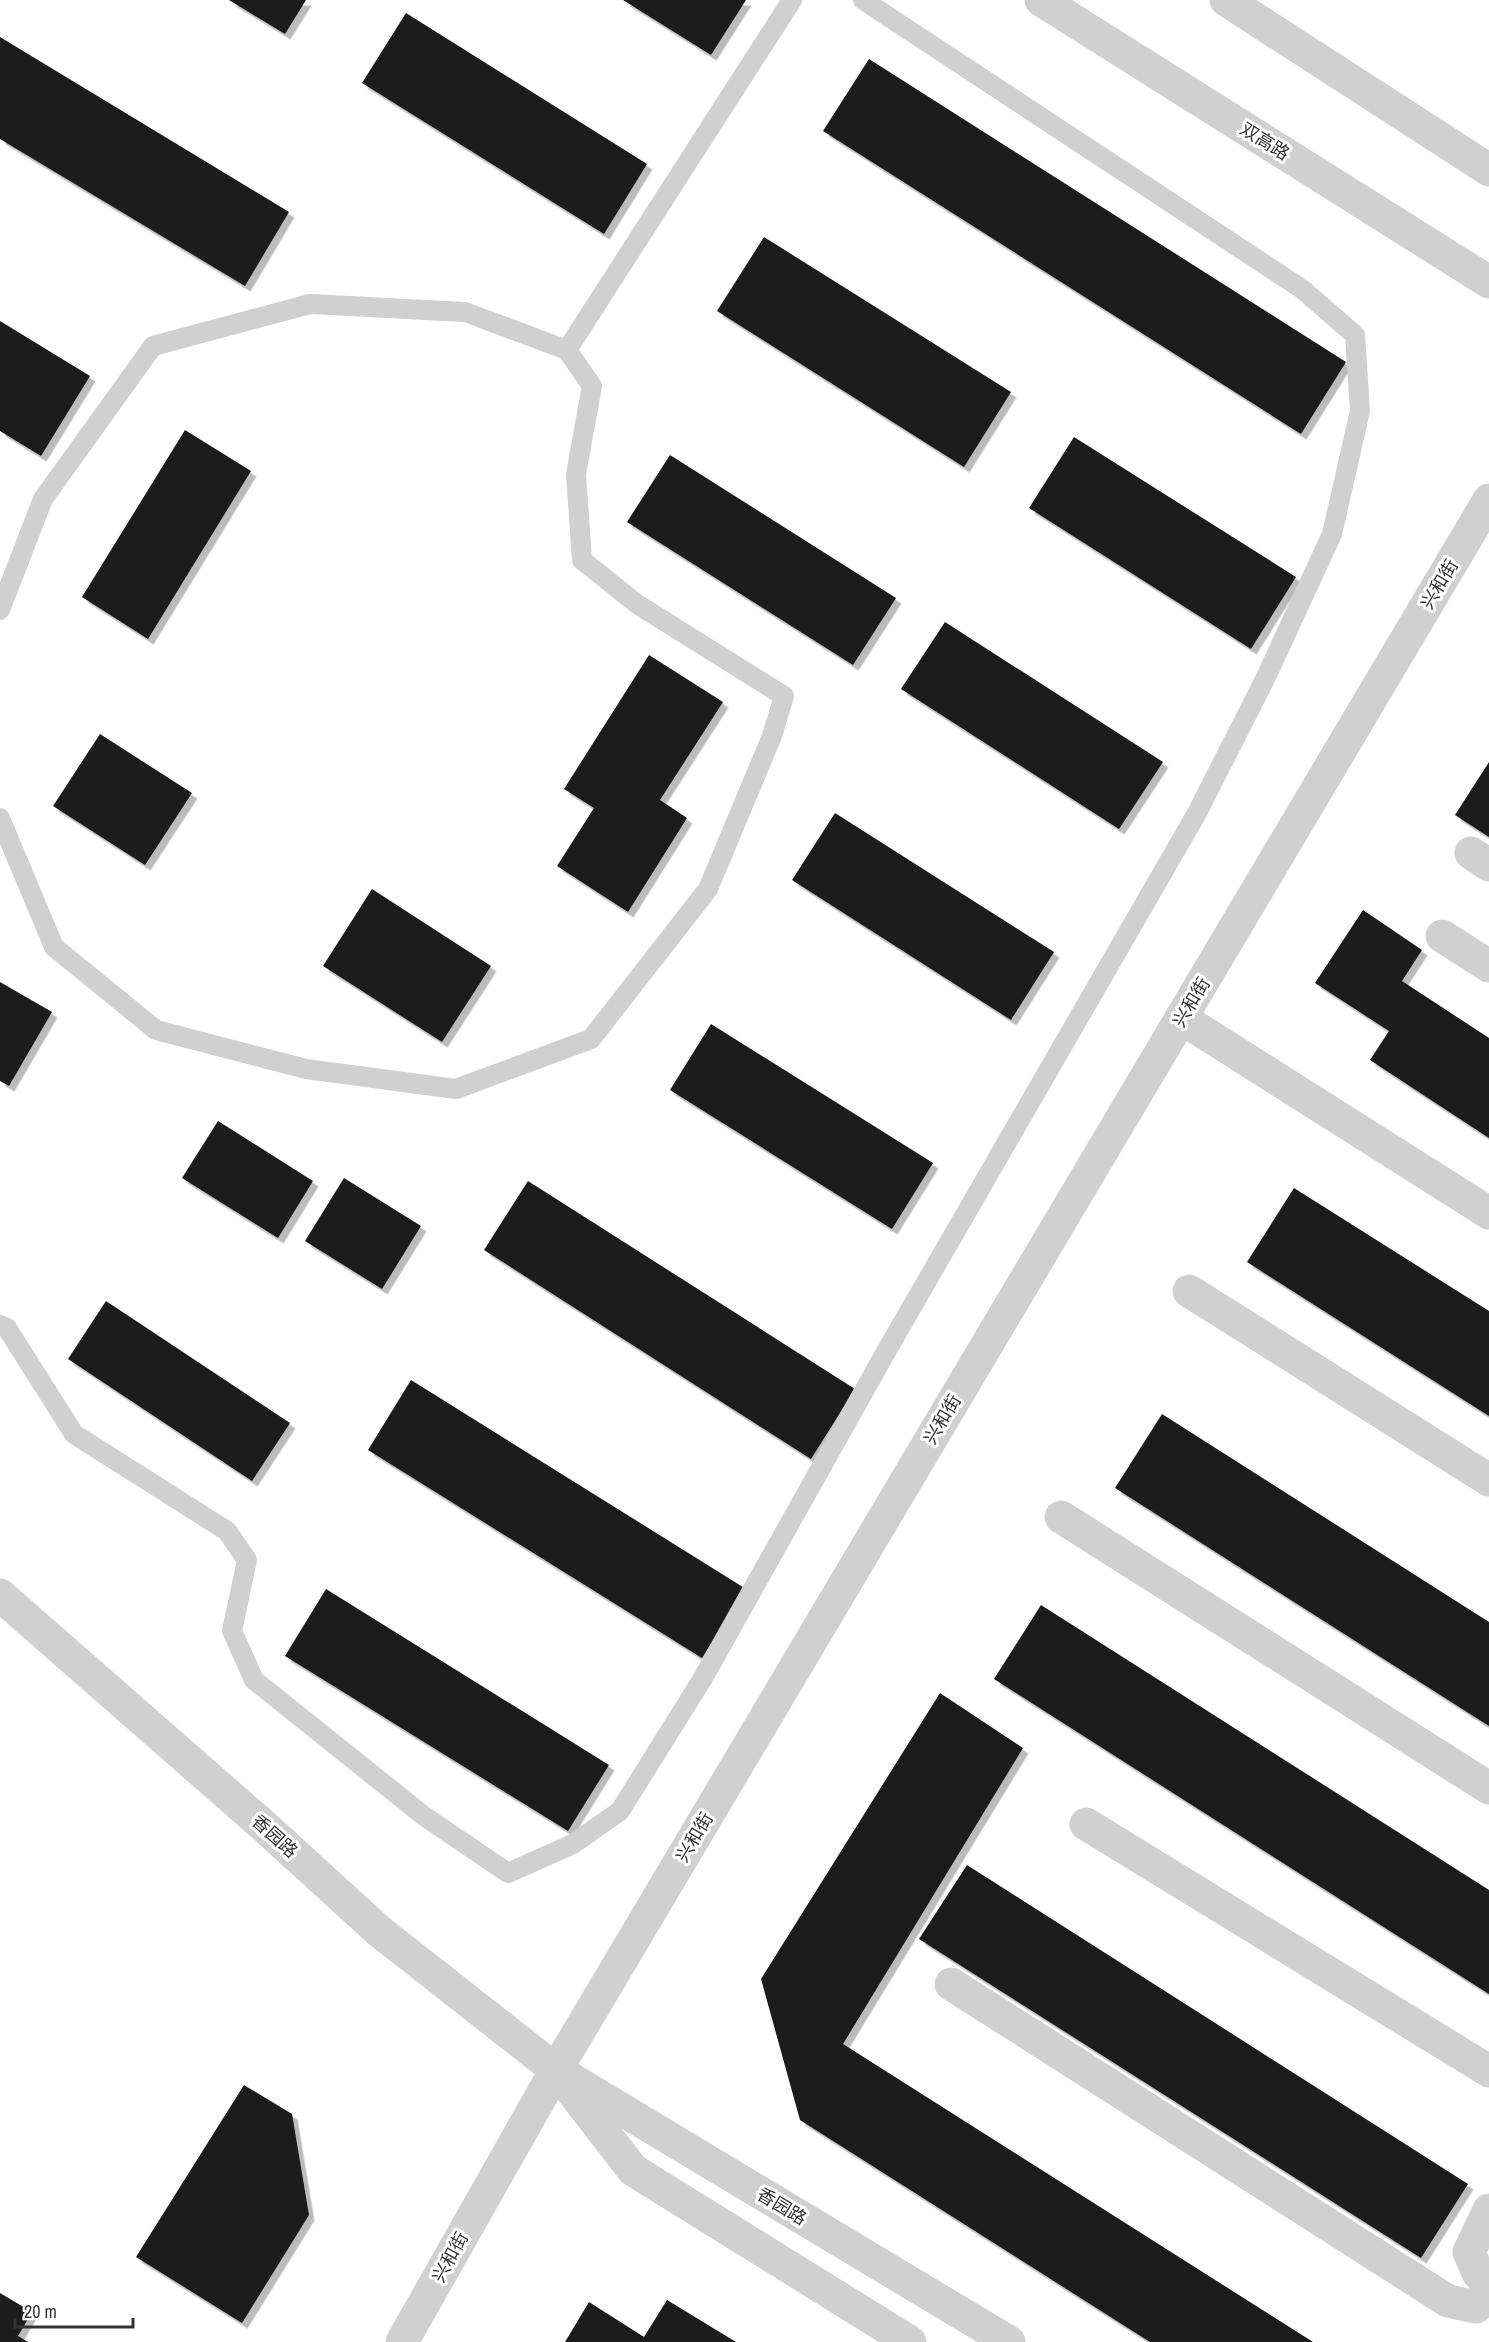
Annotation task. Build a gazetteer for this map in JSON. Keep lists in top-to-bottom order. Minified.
{"streets":{"street":["双高路","兴和街","香园路"]},"crossings":[["兴和街","香园路"]],"scale_bar":"20 m"}
